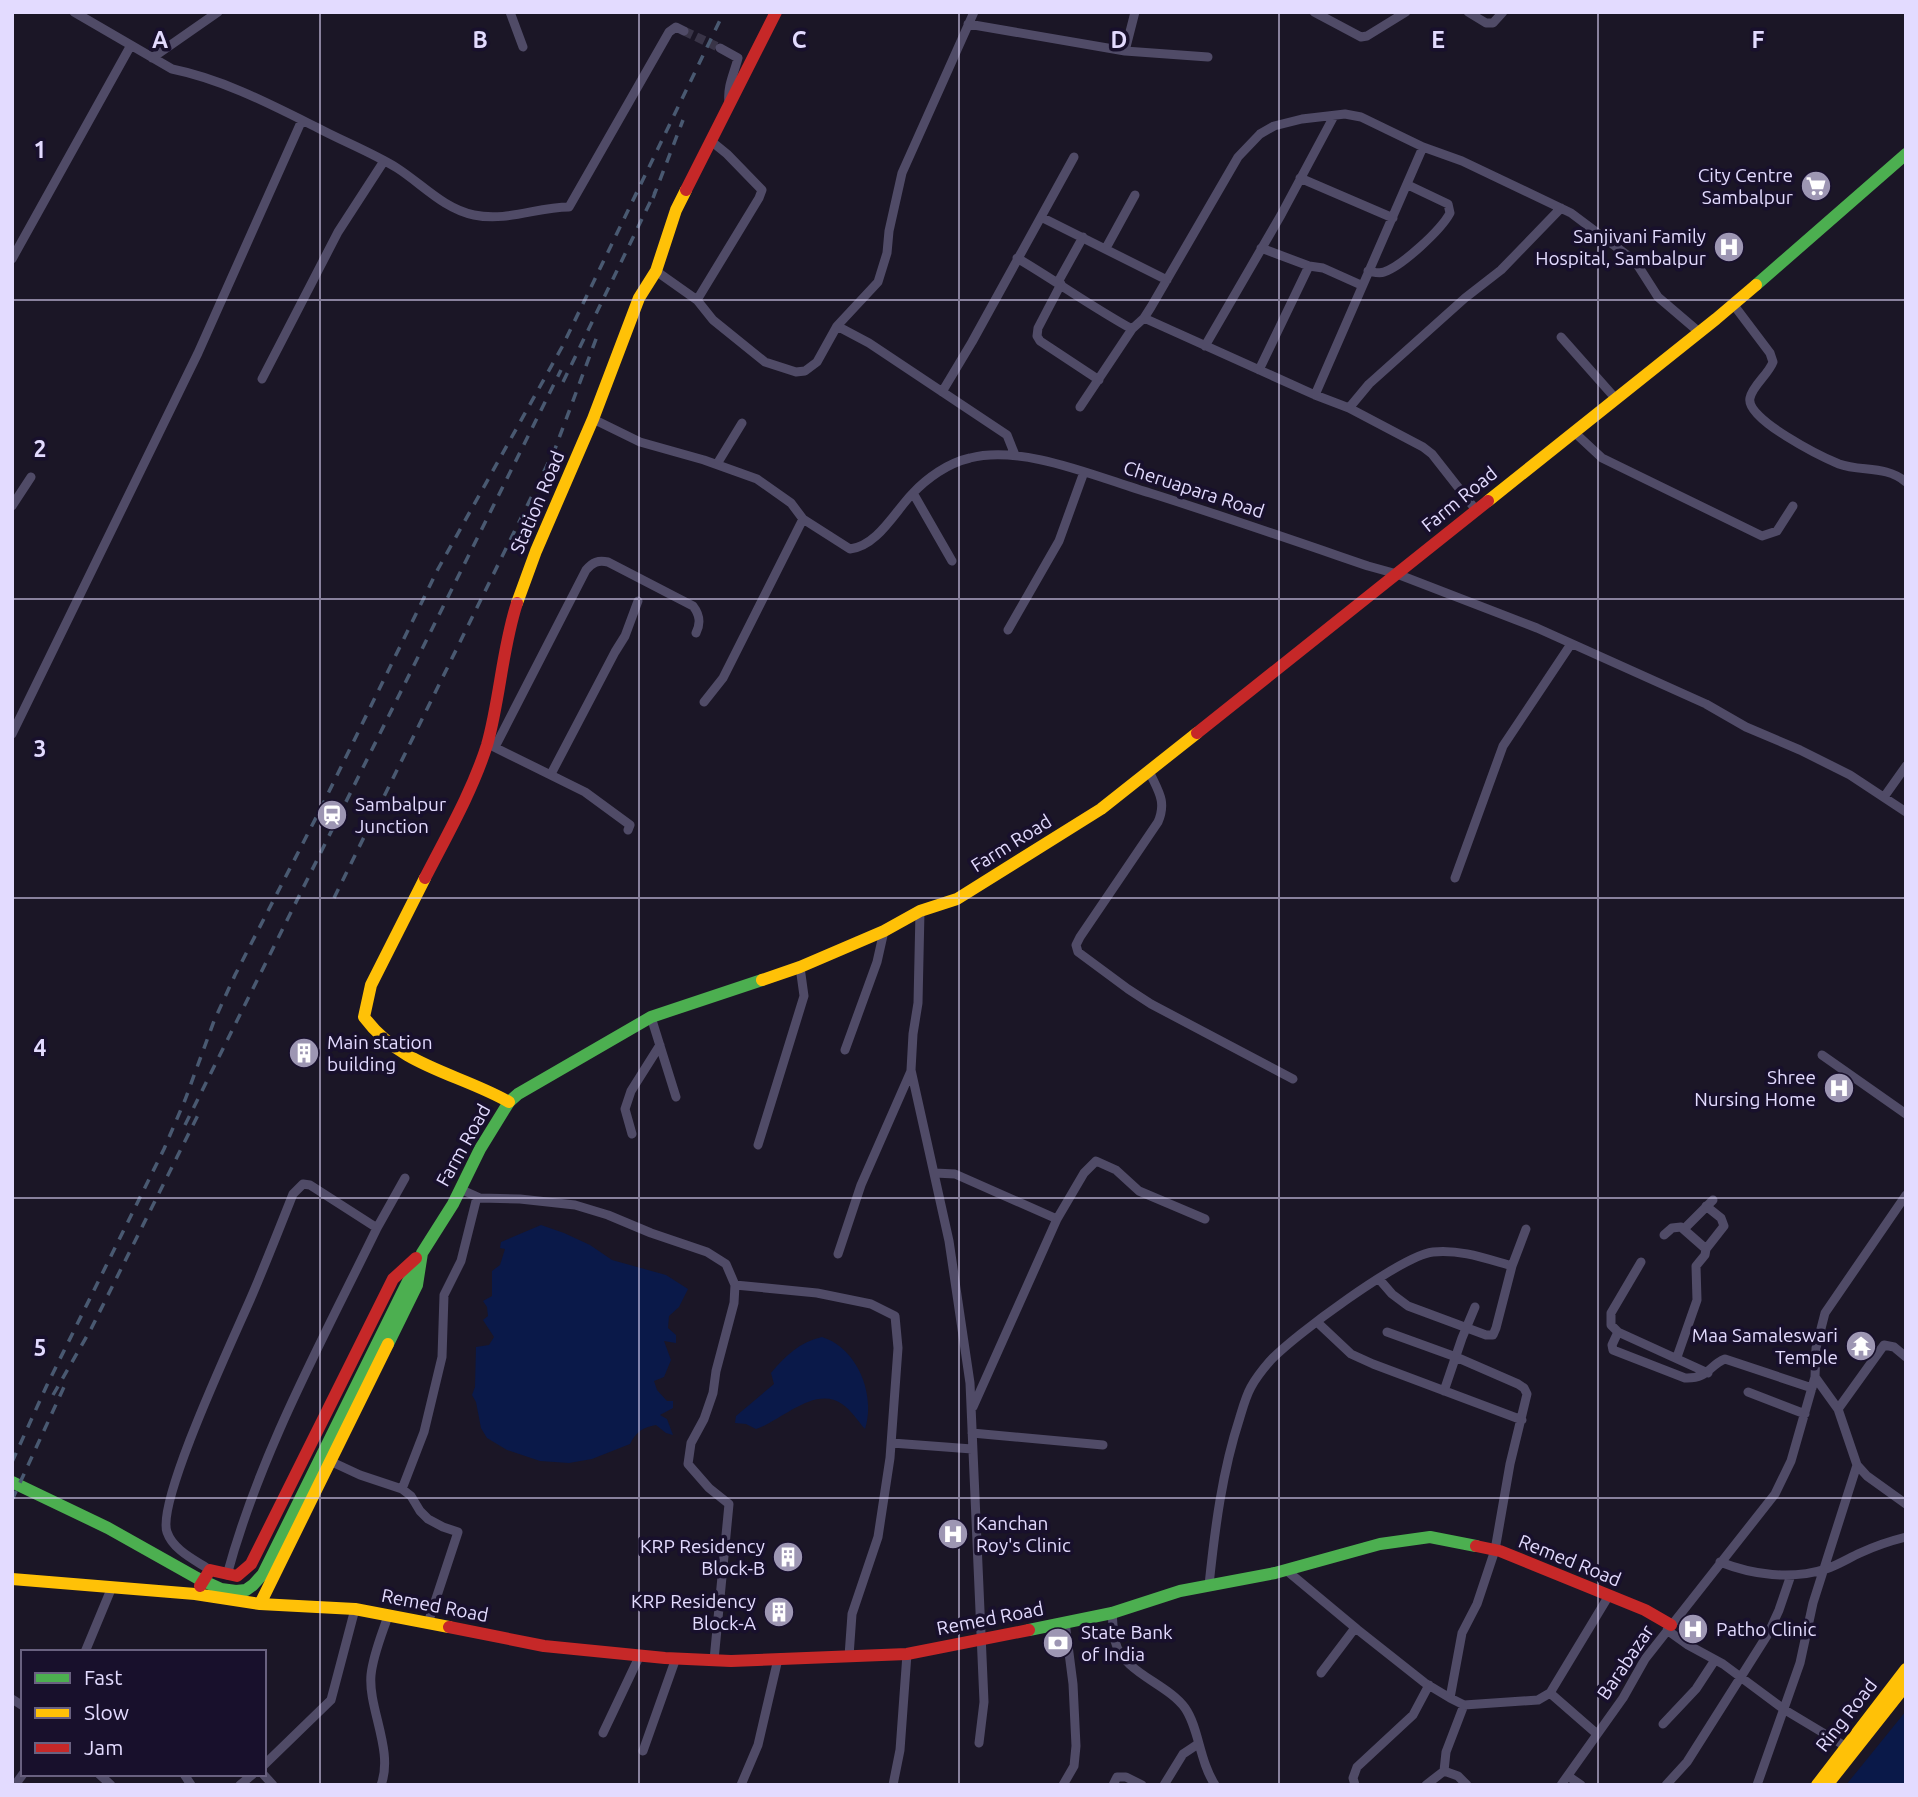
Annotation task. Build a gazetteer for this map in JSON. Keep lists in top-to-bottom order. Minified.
{"streets":{"street":["Cheruapara Road","Farm Road","Station Road","Remed Road","Barabazar","Ring Road"]},"crossings":[["Cheruapara Road","Farm Road"],["Cheruapara Road","Station Road"],["Farm Road","Station Road"],["Farm Road","Remed Road"],["Remed Road","Barabazar"]],"places":{"supermarket":["City Centre Sambalpur"],"hospital":["Sanjivani Family Hospital, Sambalpur","Shree Nursing Home","Kanchan Roy's Clinic","Patho Clinic"],"station":["Sambalpur Junction"],"building":["Main station building","KRP Residency Block-B","KRP Residency Block-A"],"temple":["Maa Samaleswari Temple"],"bank":["State Bank of India"]},"legend":["Fast","Slow","Jam"],"grid":{"columns":["A","B","C","D","E","F"],"rows":["1","2","3","4","5"]}}
